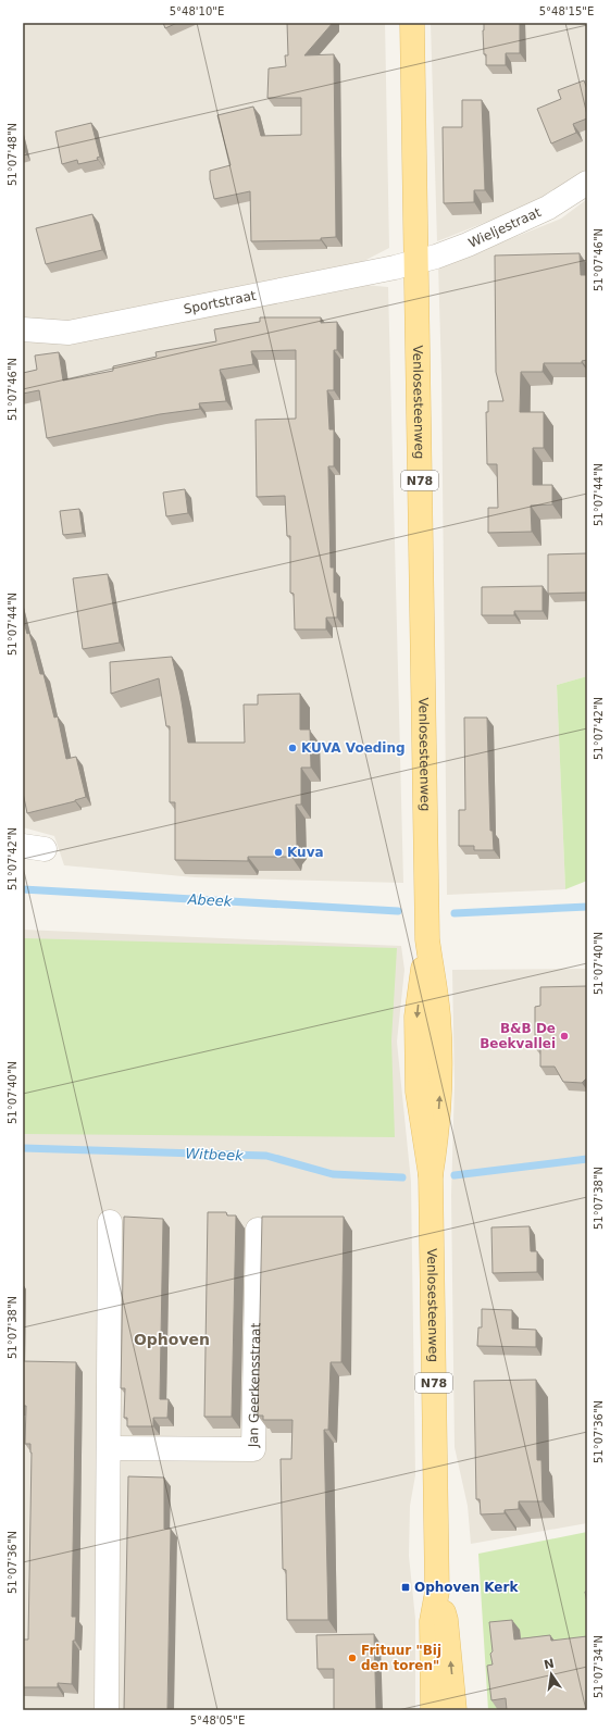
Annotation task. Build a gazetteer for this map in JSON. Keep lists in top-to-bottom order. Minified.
{"streets":{"main road":["Venlosesteenweg","N78"],"street":["Wieljestraat","Sportstraat","Jan Geerkensstraat"]},"crossings":[["Wieljestraat","Sportstraat"],["Wieljestraat","Venlosesteenweg"],["Sportstraat","Venlosesteenweg"]],"districts":["Ophoven"],"water":["Abeek","Witbeek"],"places":{"other":["KUVA Voeding","Kuva","B&B De Beekvallei","Frituur \"Bij den toren\""],"transit":["Ophoven Kerk"]},"north":"top","coordinates":["5°48'10\"E","5°48'15\"E","51°07'48\"N","51°07'46\"N","51°07'44\"N","51°07'42\"N","51°07'40\"N","51°07'38\"N","51°07'36\"N","51°07'34\"N","5°48'05\"E"]}
